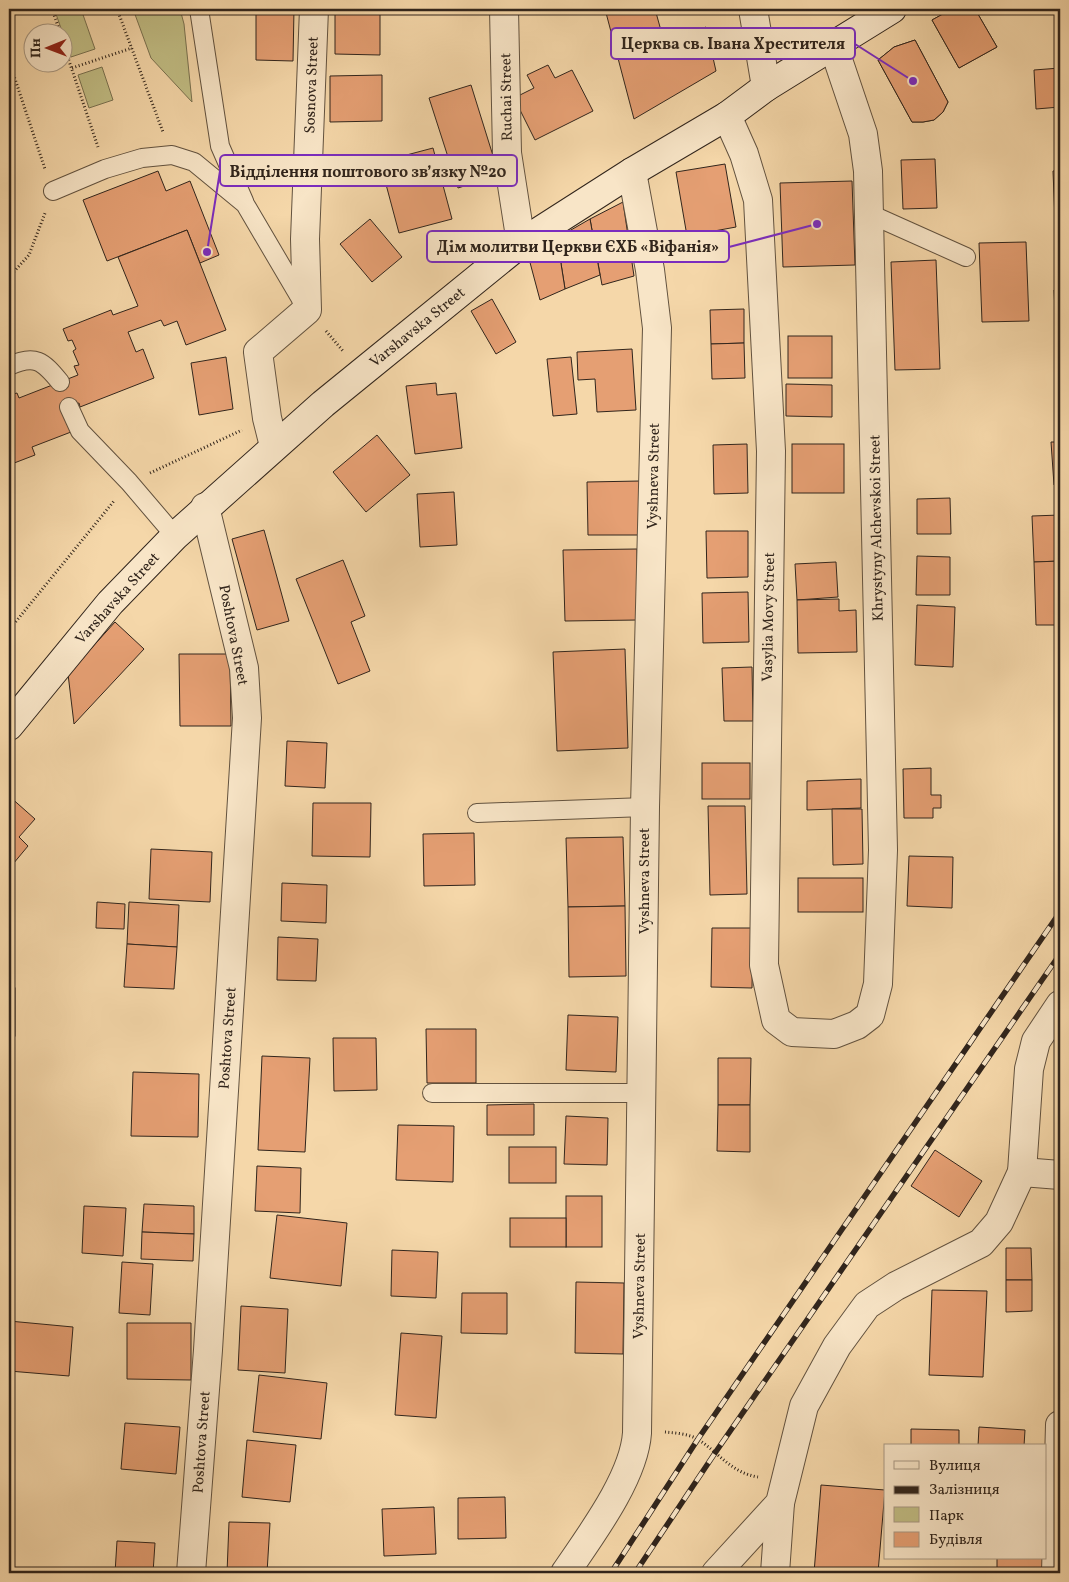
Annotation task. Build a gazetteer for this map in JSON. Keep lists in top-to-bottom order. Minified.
{"streets":{"street":["Sosnova Street","Ruchai Street","Varshavska Street","Vyshneva Street","Khrystyny Alchevskoi Street","Vasylia Movy Street","Poshtova Street"]},"crossings":[["Ruchai Street","Varshavska Street"],["Varshavska Street","Vyshneva Street"],["Varshavska Street","Khrystyny Alchevskoi Street"],["Varshavska Street","Vasylia Movy Street"],["Varshavska Street","Poshtova Street"],["Khrystyny Alchevskoi Street","Vasylia Movy Street"]],"places":["Церква св. Івана Хрестителя","Дім молитви Церкви ЄХБ «Віфанія»","Відділення поштового зв’язку №20"],"legend":["Вулиця","Залізниця","Парк","Будівля"],"north":"left"}
